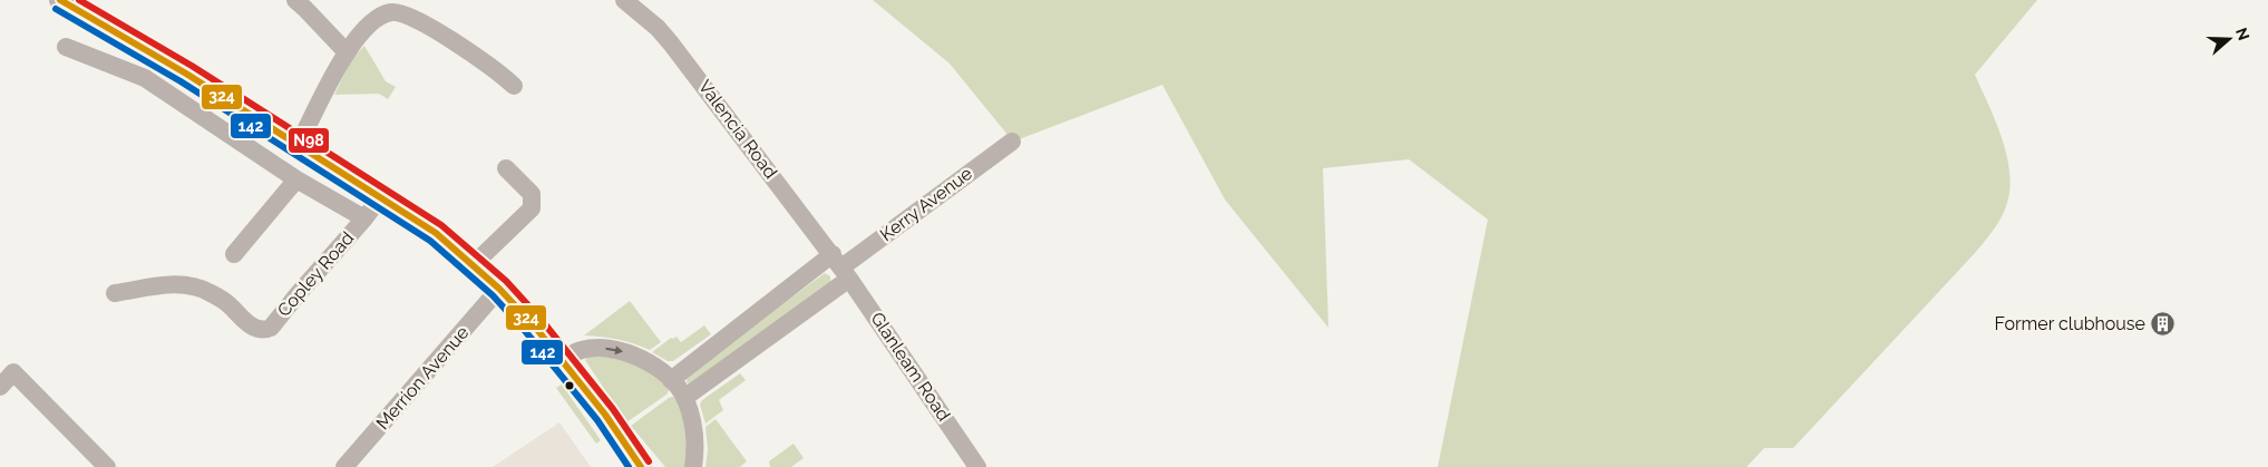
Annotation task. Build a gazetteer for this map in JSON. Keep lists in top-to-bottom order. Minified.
{"streets":{"street":["Valencia Road","Kerry Avenue","Copley Road","Glanleam Road","Merrion Avenue"]},"crossings":[["Valencia Road","Kerry Avenue"],["Valencia Road","Glanleam Road"],["Kerry Avenue","Glanleam Road"]],"places":{"building":["Former clubhouse"]},"lines":["transit line 324","transit line N98","transit line 142"],"north":"right"}
